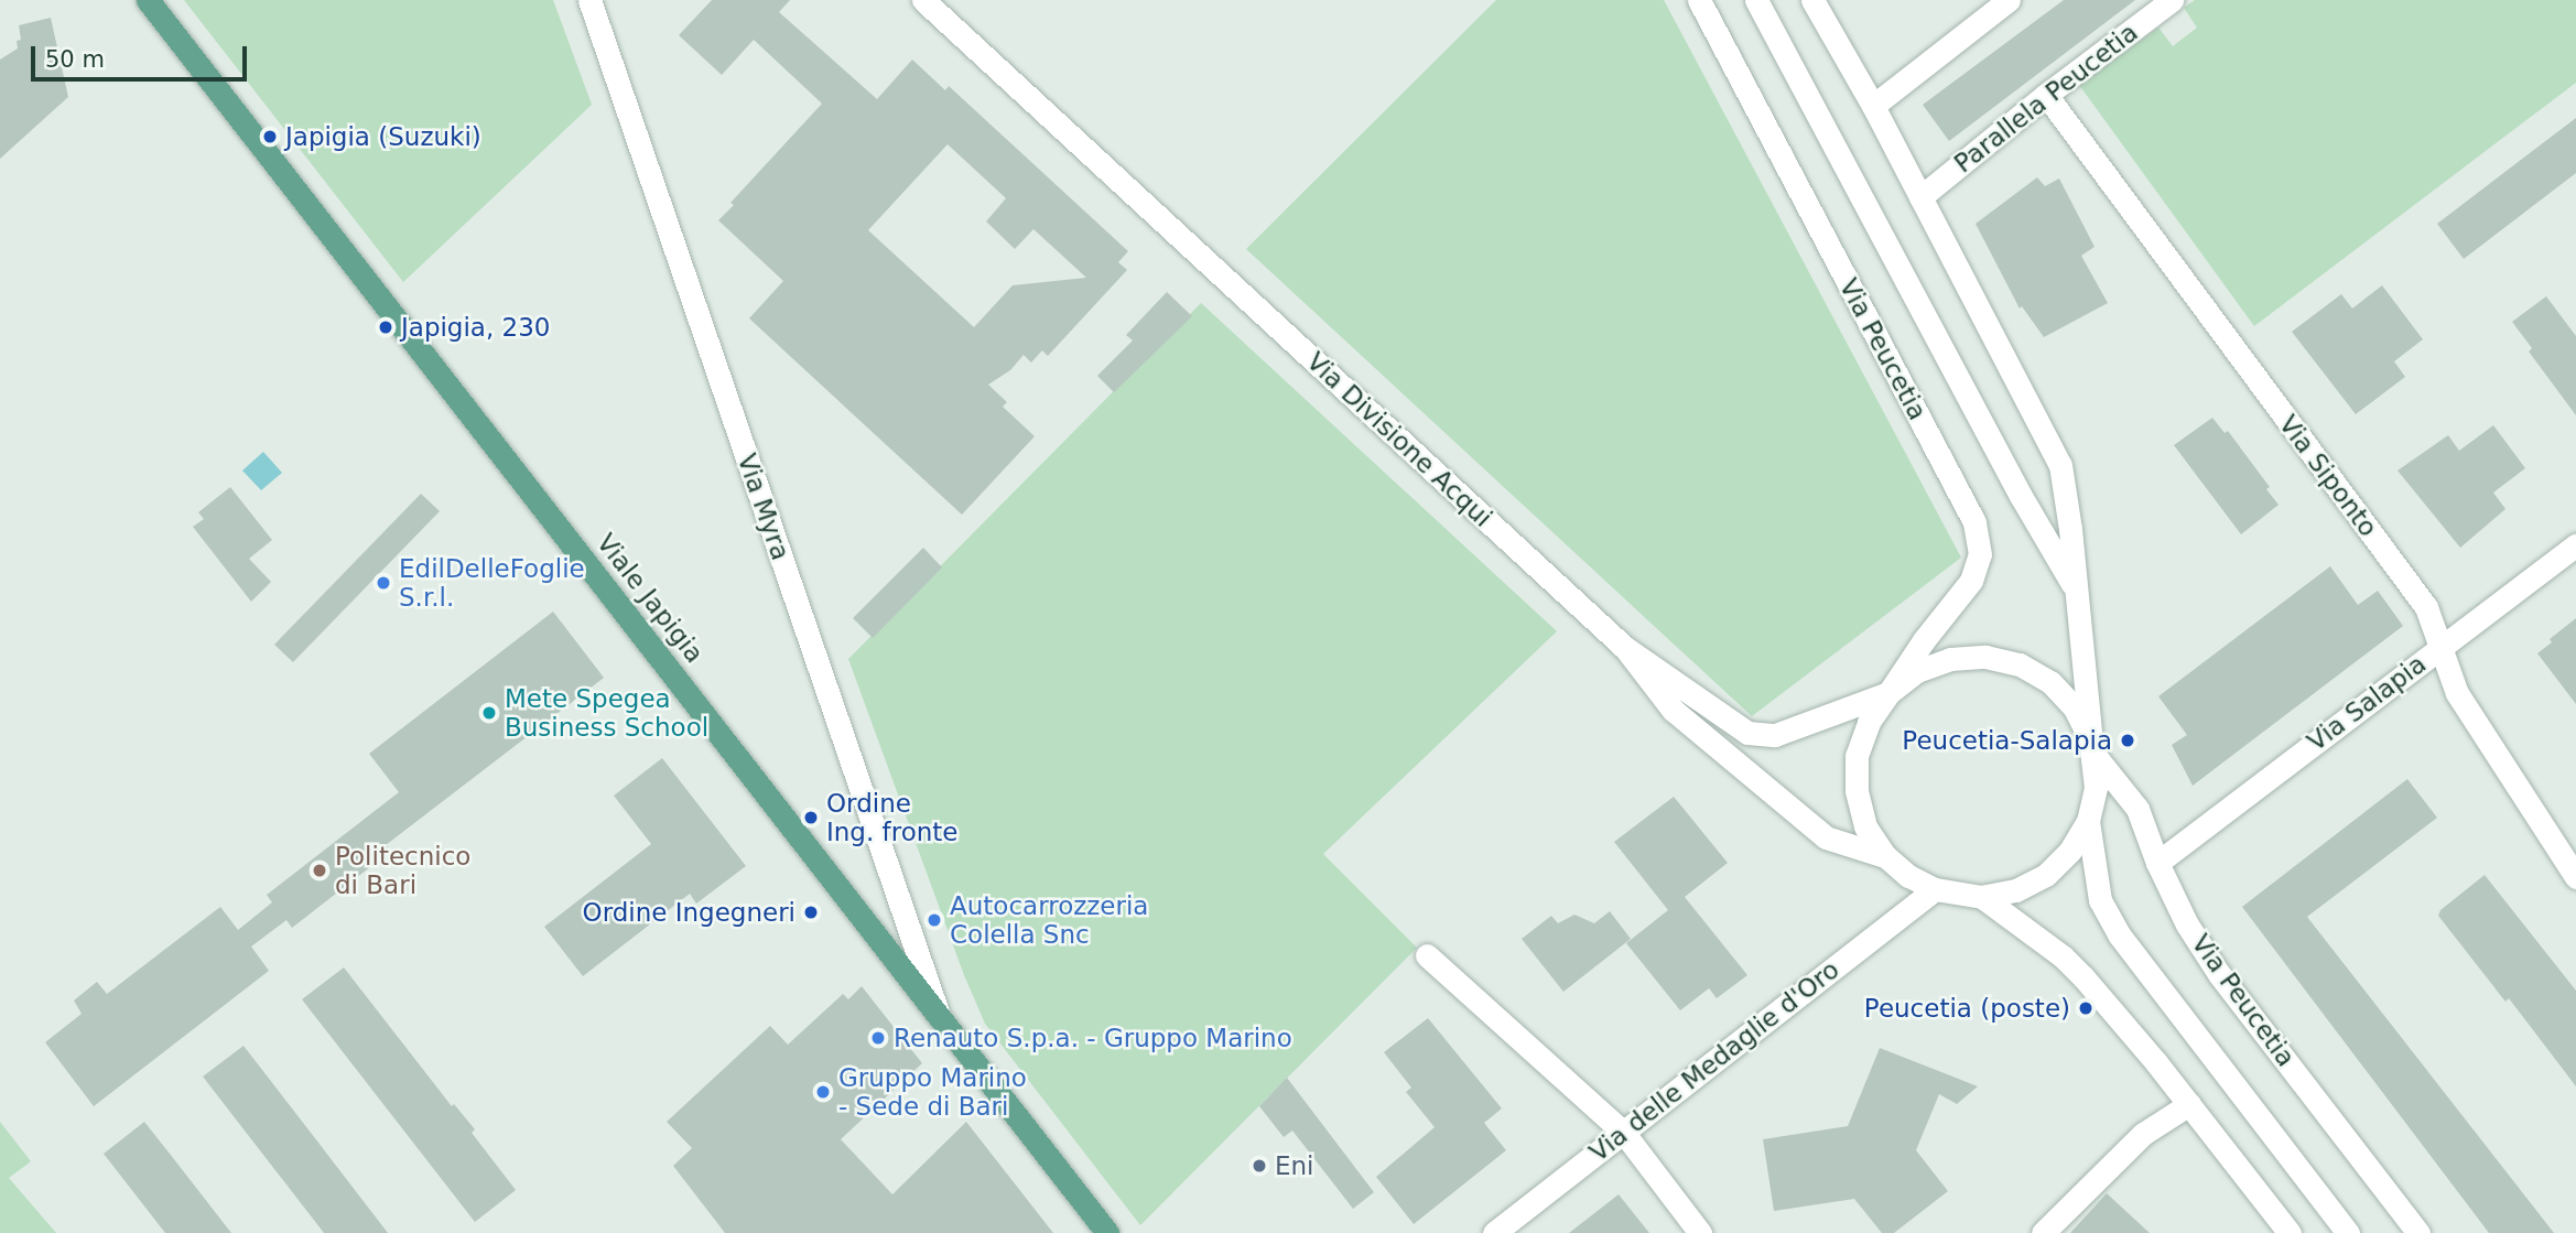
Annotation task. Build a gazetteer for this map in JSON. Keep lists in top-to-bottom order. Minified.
{"streets":{"main road":["Viale Japigia"],"street":["Parallela Peucetia","Via Peucetia","Via Divisione Acqui","Via Siponto","Via Myra","Via Salapia","Via delle Medaglie d'Oro"]},"crossings":[["Parallela Peucetia","Via Peucetia"],["Parallela Peucetia","Via Siponto"],["Via Peucetia","Via Divisione Acqui"],["Via Peucetia","Via Salapia"],["Via Peucetia","Via delle Medaglie d'Oro"],["Via Divisione Acqui","Via delle Medaglie d'Oro"],["Via Siponto","Via Salapia"],["Via Myra","Viale Japigia"]],"places":["Japigia (Suzuki)","Japigia, 230","EdilDelleFoglie S.r.l.","Mete Spegea Business School","Peucetia-Salapia","Ordine Ing. fronte","Politecnico di Bari","Ordine Ingegneri","Autocarrozzeria Colella Snc","Peucetia (poste)","Renauto S.p.a. - Gruppo Marino","Gruppo Marino - Sede di Bari","Eni"],"scale_bar":"50 m"}
